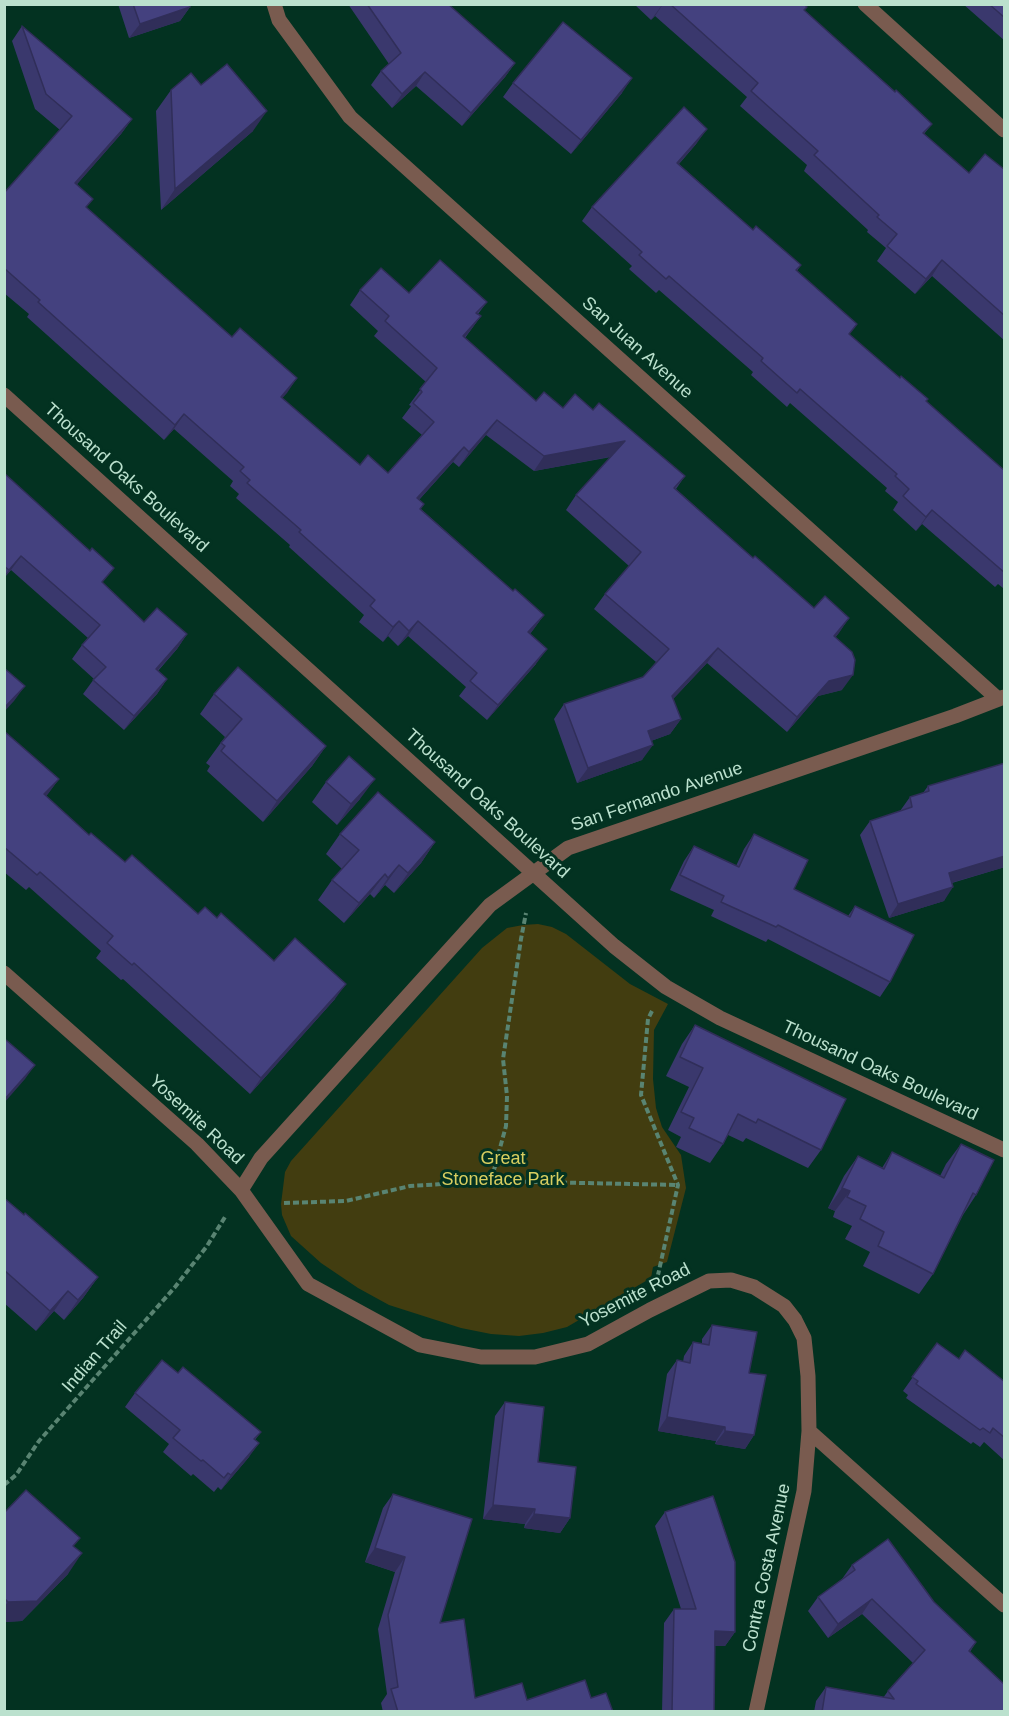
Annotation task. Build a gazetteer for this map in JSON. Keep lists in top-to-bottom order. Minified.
{"streets":{"street":["San Juan Avenue","Thousand Oaks Boulevard","San Fernando Avenue","Yosemite Road","Contra Costa Avenue"],"path":["Indian Trail"]},"crossings":[["San Juan Avenue","San Fernando Avenue"],["Thousand Oaks Boulevard","San Fernando Avenue"],["San Fernando Avenue","Yosemite Road"],["Yosemite Road","Contra Costa Avenue"]],"parks":["Great Stoneface Park"]}
